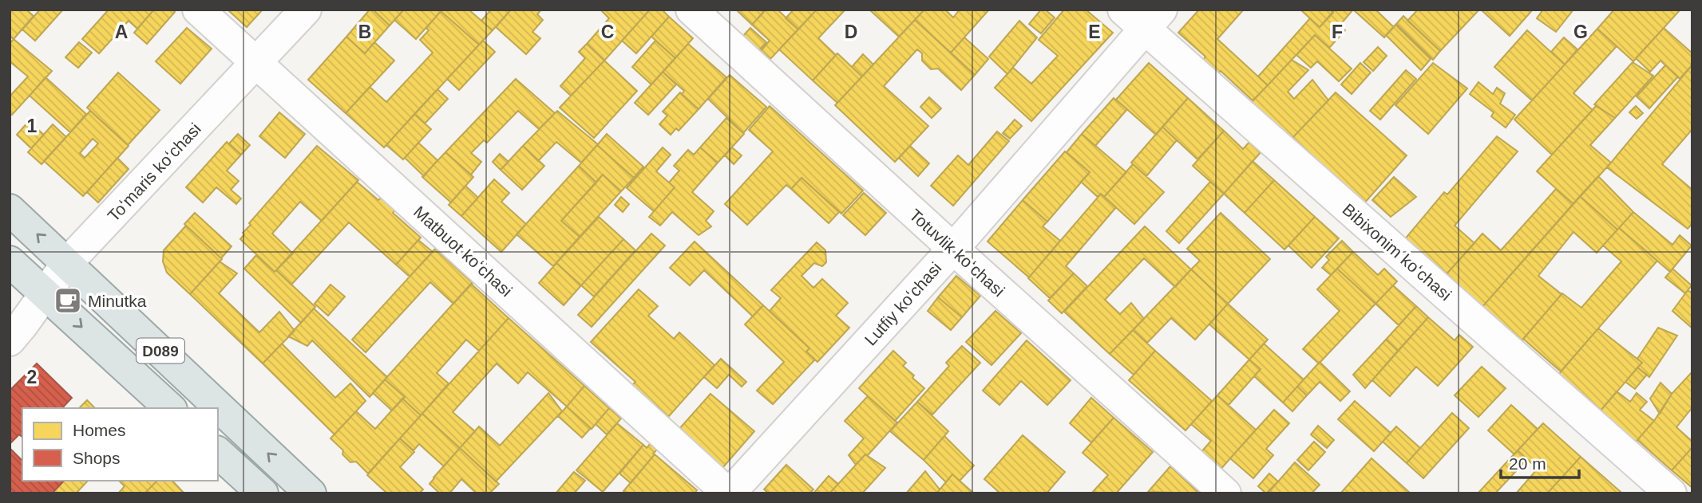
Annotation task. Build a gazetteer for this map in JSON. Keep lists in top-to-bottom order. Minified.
{"streets":{"main road":["D089"],"street":["Toʻmaris koʻchasi","Matbuot koʻchasi","Bibixonim koʻchasi","Totuvlik koʻchasi","Lutfiy koʻchasi"]},"crossings":[["Toʻmaris koʻchasi","Matbuot koʻchasi"],["Toʻmaris koʻchasi","D089"],["Matbuot koʻchasi","Lutfiy koʻchasi"],["Bibixonim koʻchasi","Lutfiy koʻchasi"],["Totuvlik koʻchasi","Lutfiy koʻchasi"]],"places":{"cafe":["Minutka"]},"legend":["Homes","Shops"],"scale_bar":"20 m","grid":{"columns":["A","B","C","D","E","F","G"],"rows":["1","2"]}}
